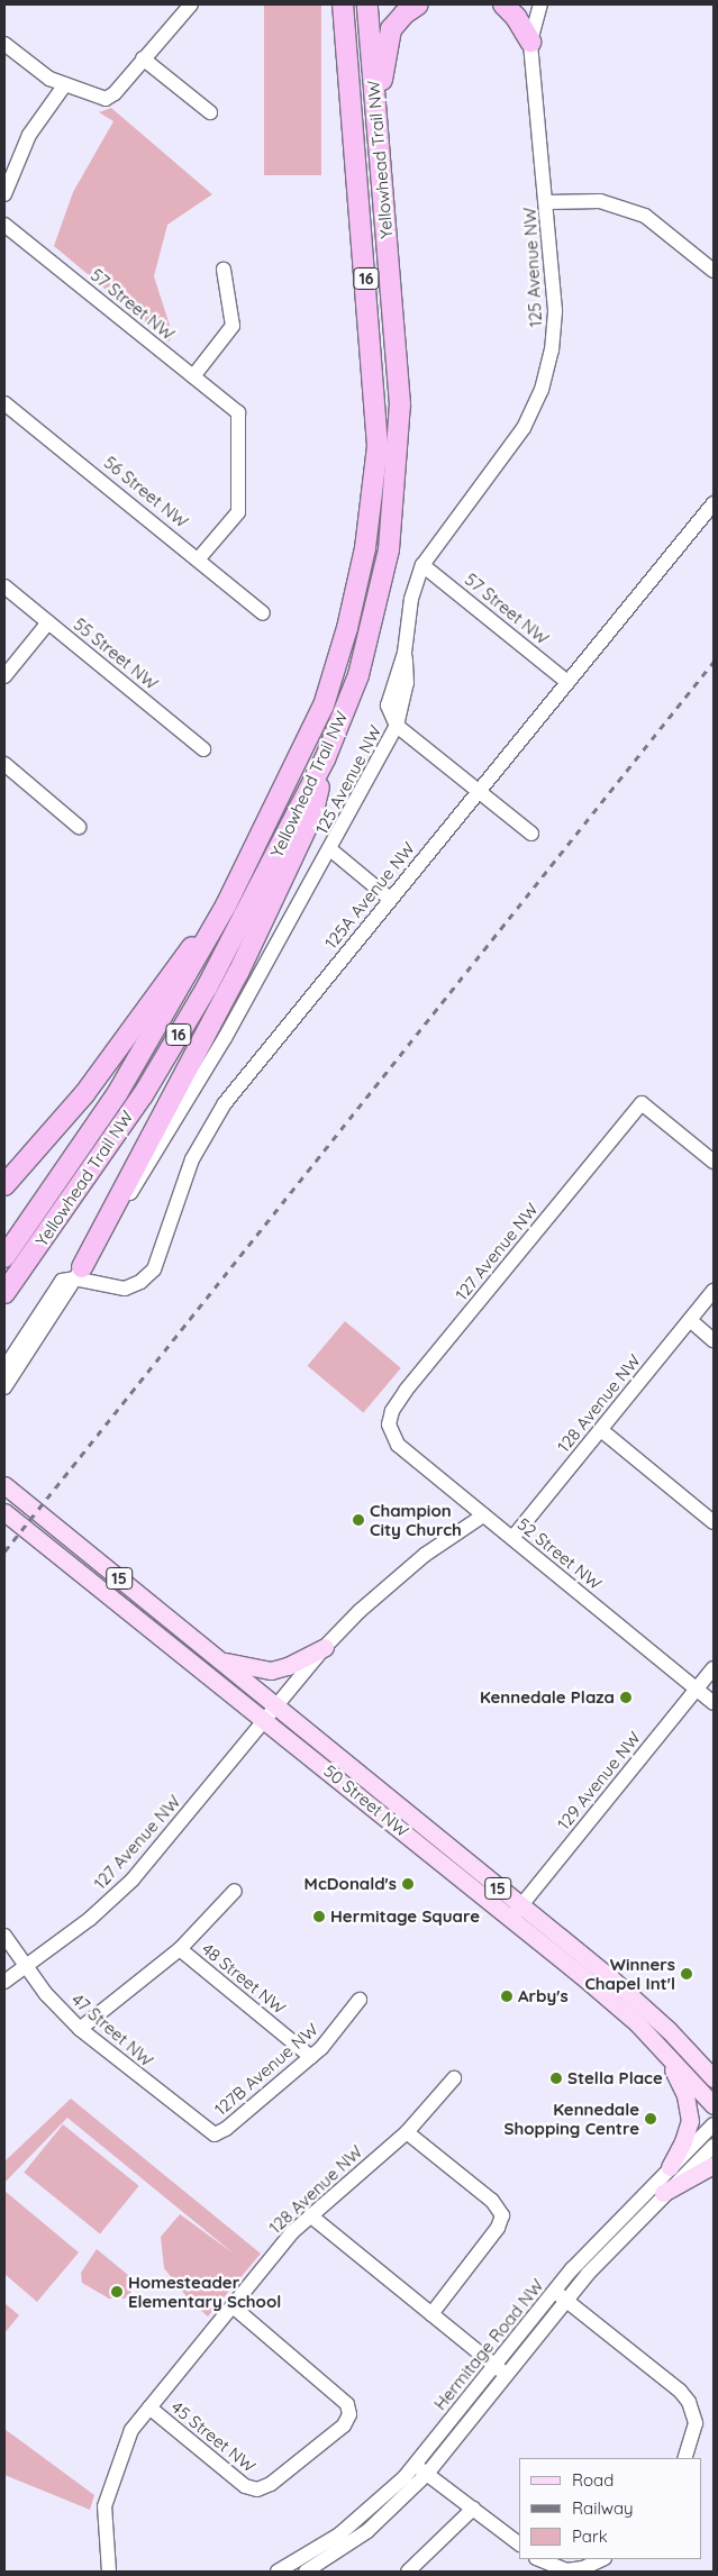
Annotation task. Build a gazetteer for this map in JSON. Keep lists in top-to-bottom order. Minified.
{"streets":{"highway":["Yellowhead Trail NW","16"],"main road":["15","50 Street NW"],"street":["125 Avenue NW","57 Street NW","56 Street NW","55 Street NW","125A Avenue NW","127 Avenue NW","128 Avenue NW","52 Street NW","129 Avenue NW","48 Street NW","47 Street NW","127B Avenue NW","Hermitage Road NW","45 Street NW"]},"crossings":[["125 Avenue NW","57 Street NW"],["125 Avenue NW","125A Avenue NW"],["57 Street NW","56 Street NW"],["57 Street NW","125A Avenue NW"],["127 Avenue NW","52 Street NW"],["127 Avenue NW","50 Street NW"],["127 Avenue NW","47 Street NW"],["128 Avenue NW","52 Street NW"],["128 Avenue NW","45 Street NW"],["52 Street NW","129 Avenue NW"],["129 Avenue NW","50 Street NW"],["48 Street NW","127B Avenue NW"],["47 Street NW","127B Avenue NW"]],"places":["Champion City Church","Kennedale Plaza","McDonald's","Hermitage Square","Winners Chapel Int'l","Arby's","Stella Place","Kennedale Shopping Centre","Homesteader Elementary School"],"legend":["Road","Railway","Park"]}
